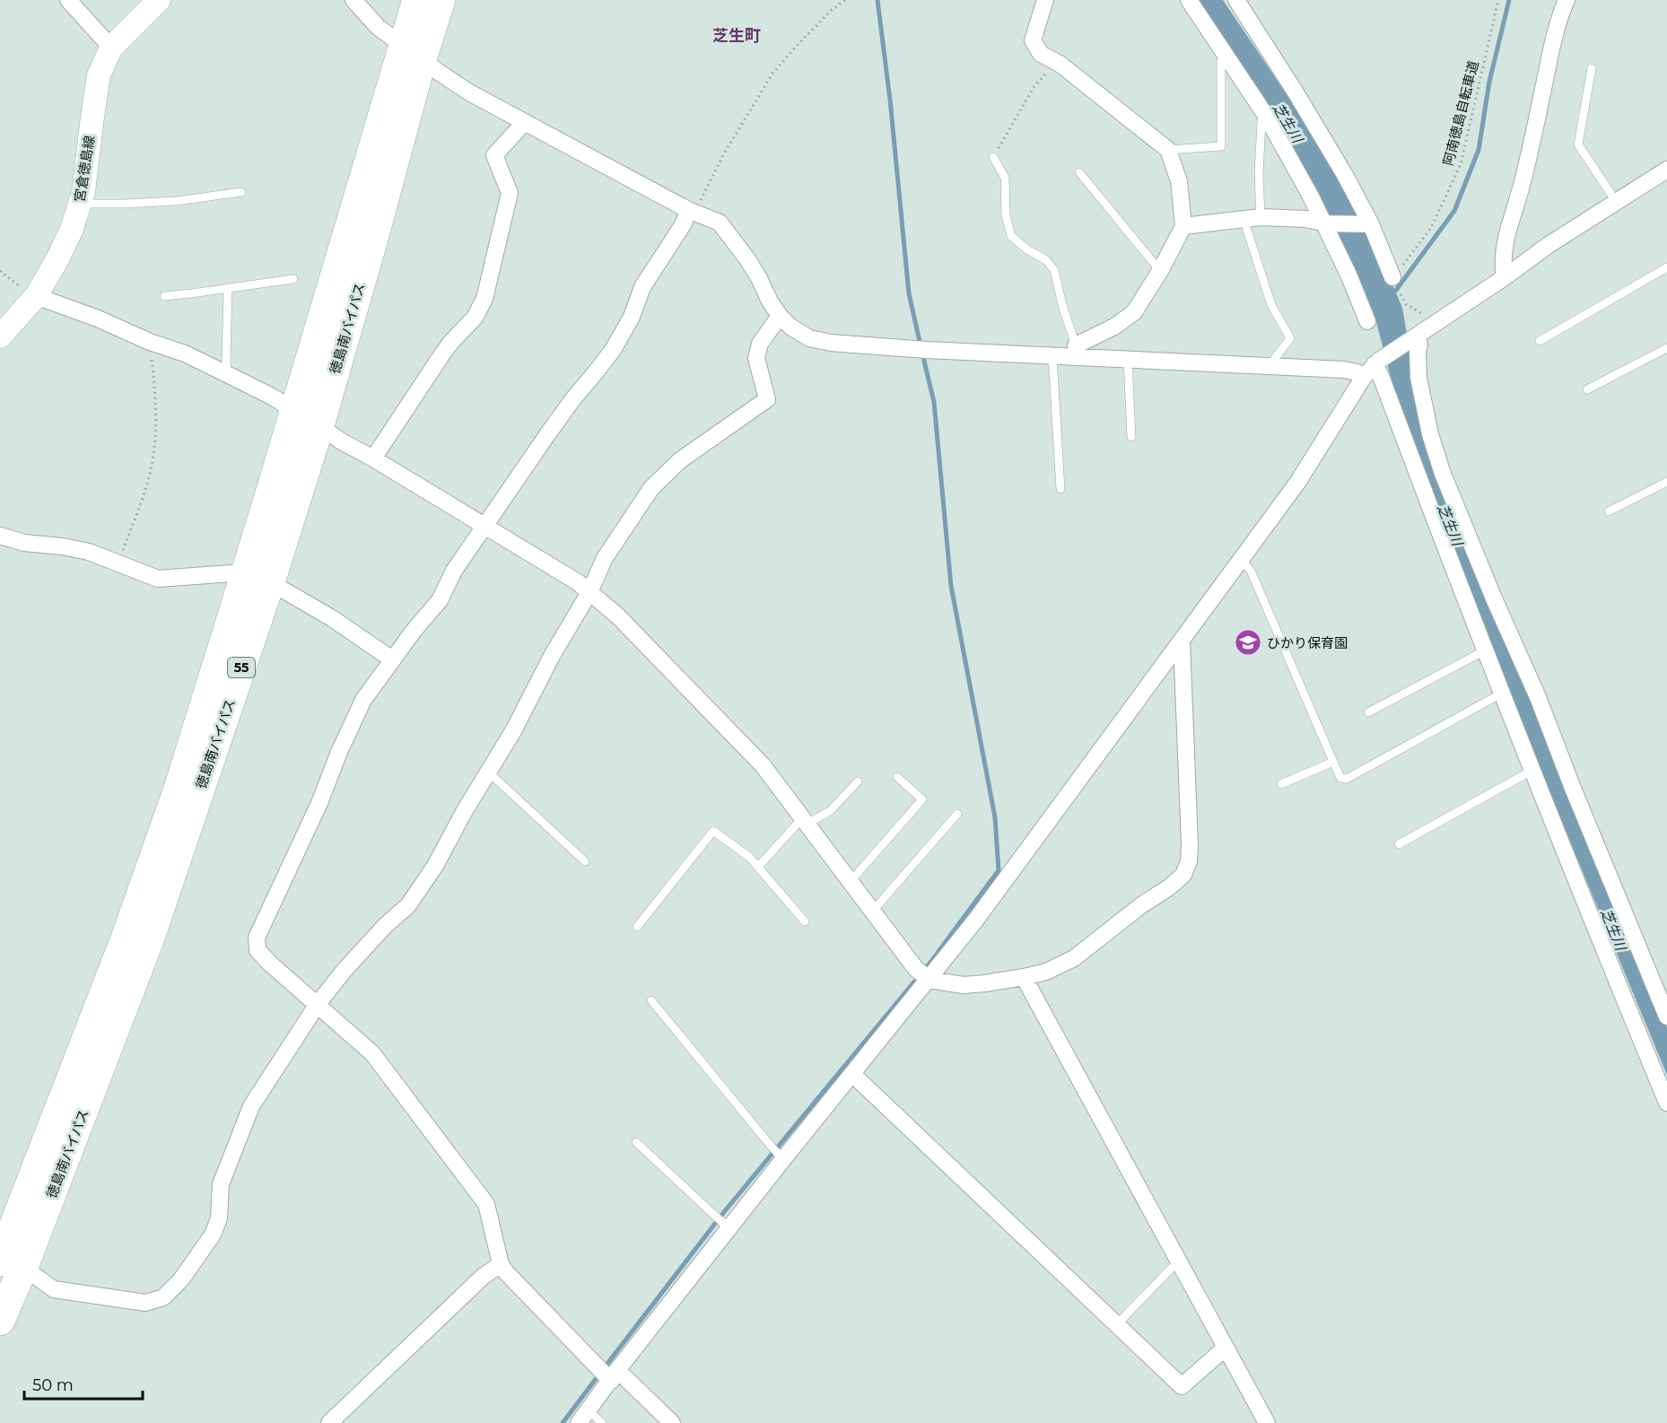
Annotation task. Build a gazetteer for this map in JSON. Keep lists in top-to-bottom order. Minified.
{"streets":{"highway":["徳島南バイパス","55"],"main road":["宮倉徳島線"],"path":["阿南徳島自転車道"]},"districts":["芝生町"],"water":["芝生川"],"places":{"school or university":["ひかり保育園"]},"scale_bar":"50 m"}
